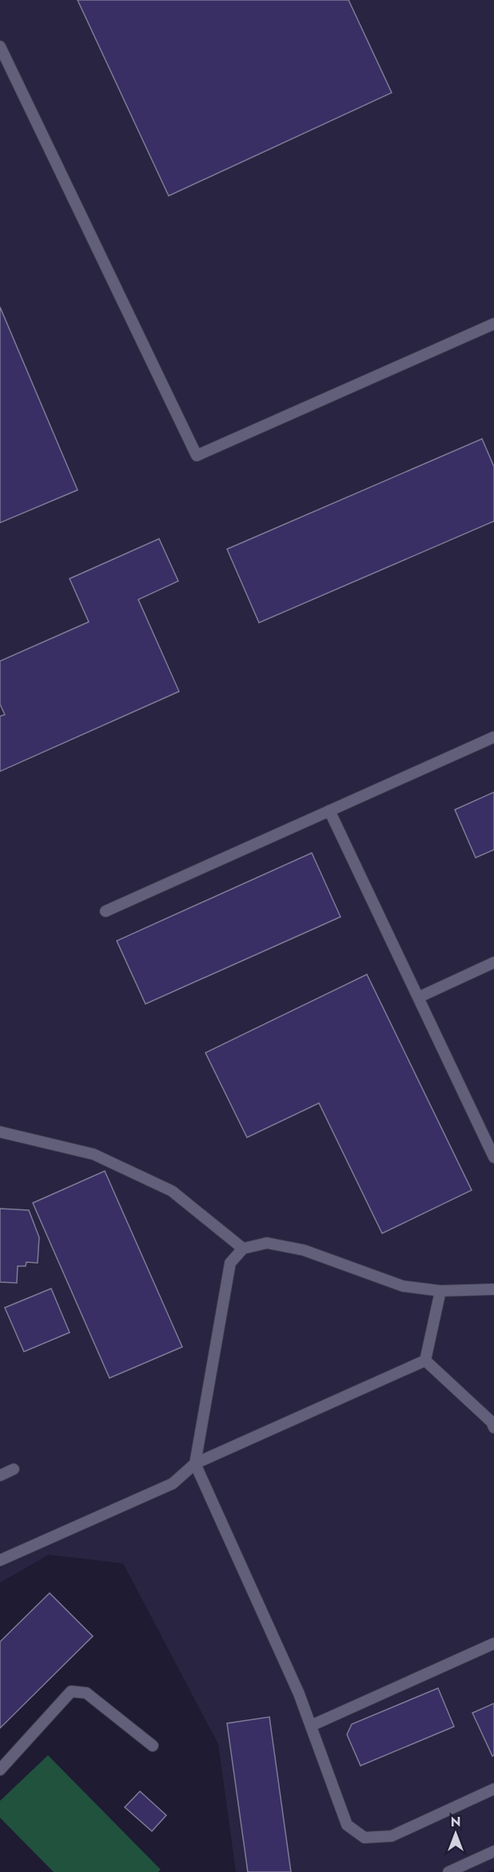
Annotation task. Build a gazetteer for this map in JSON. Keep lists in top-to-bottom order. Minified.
{"north":"top"}
